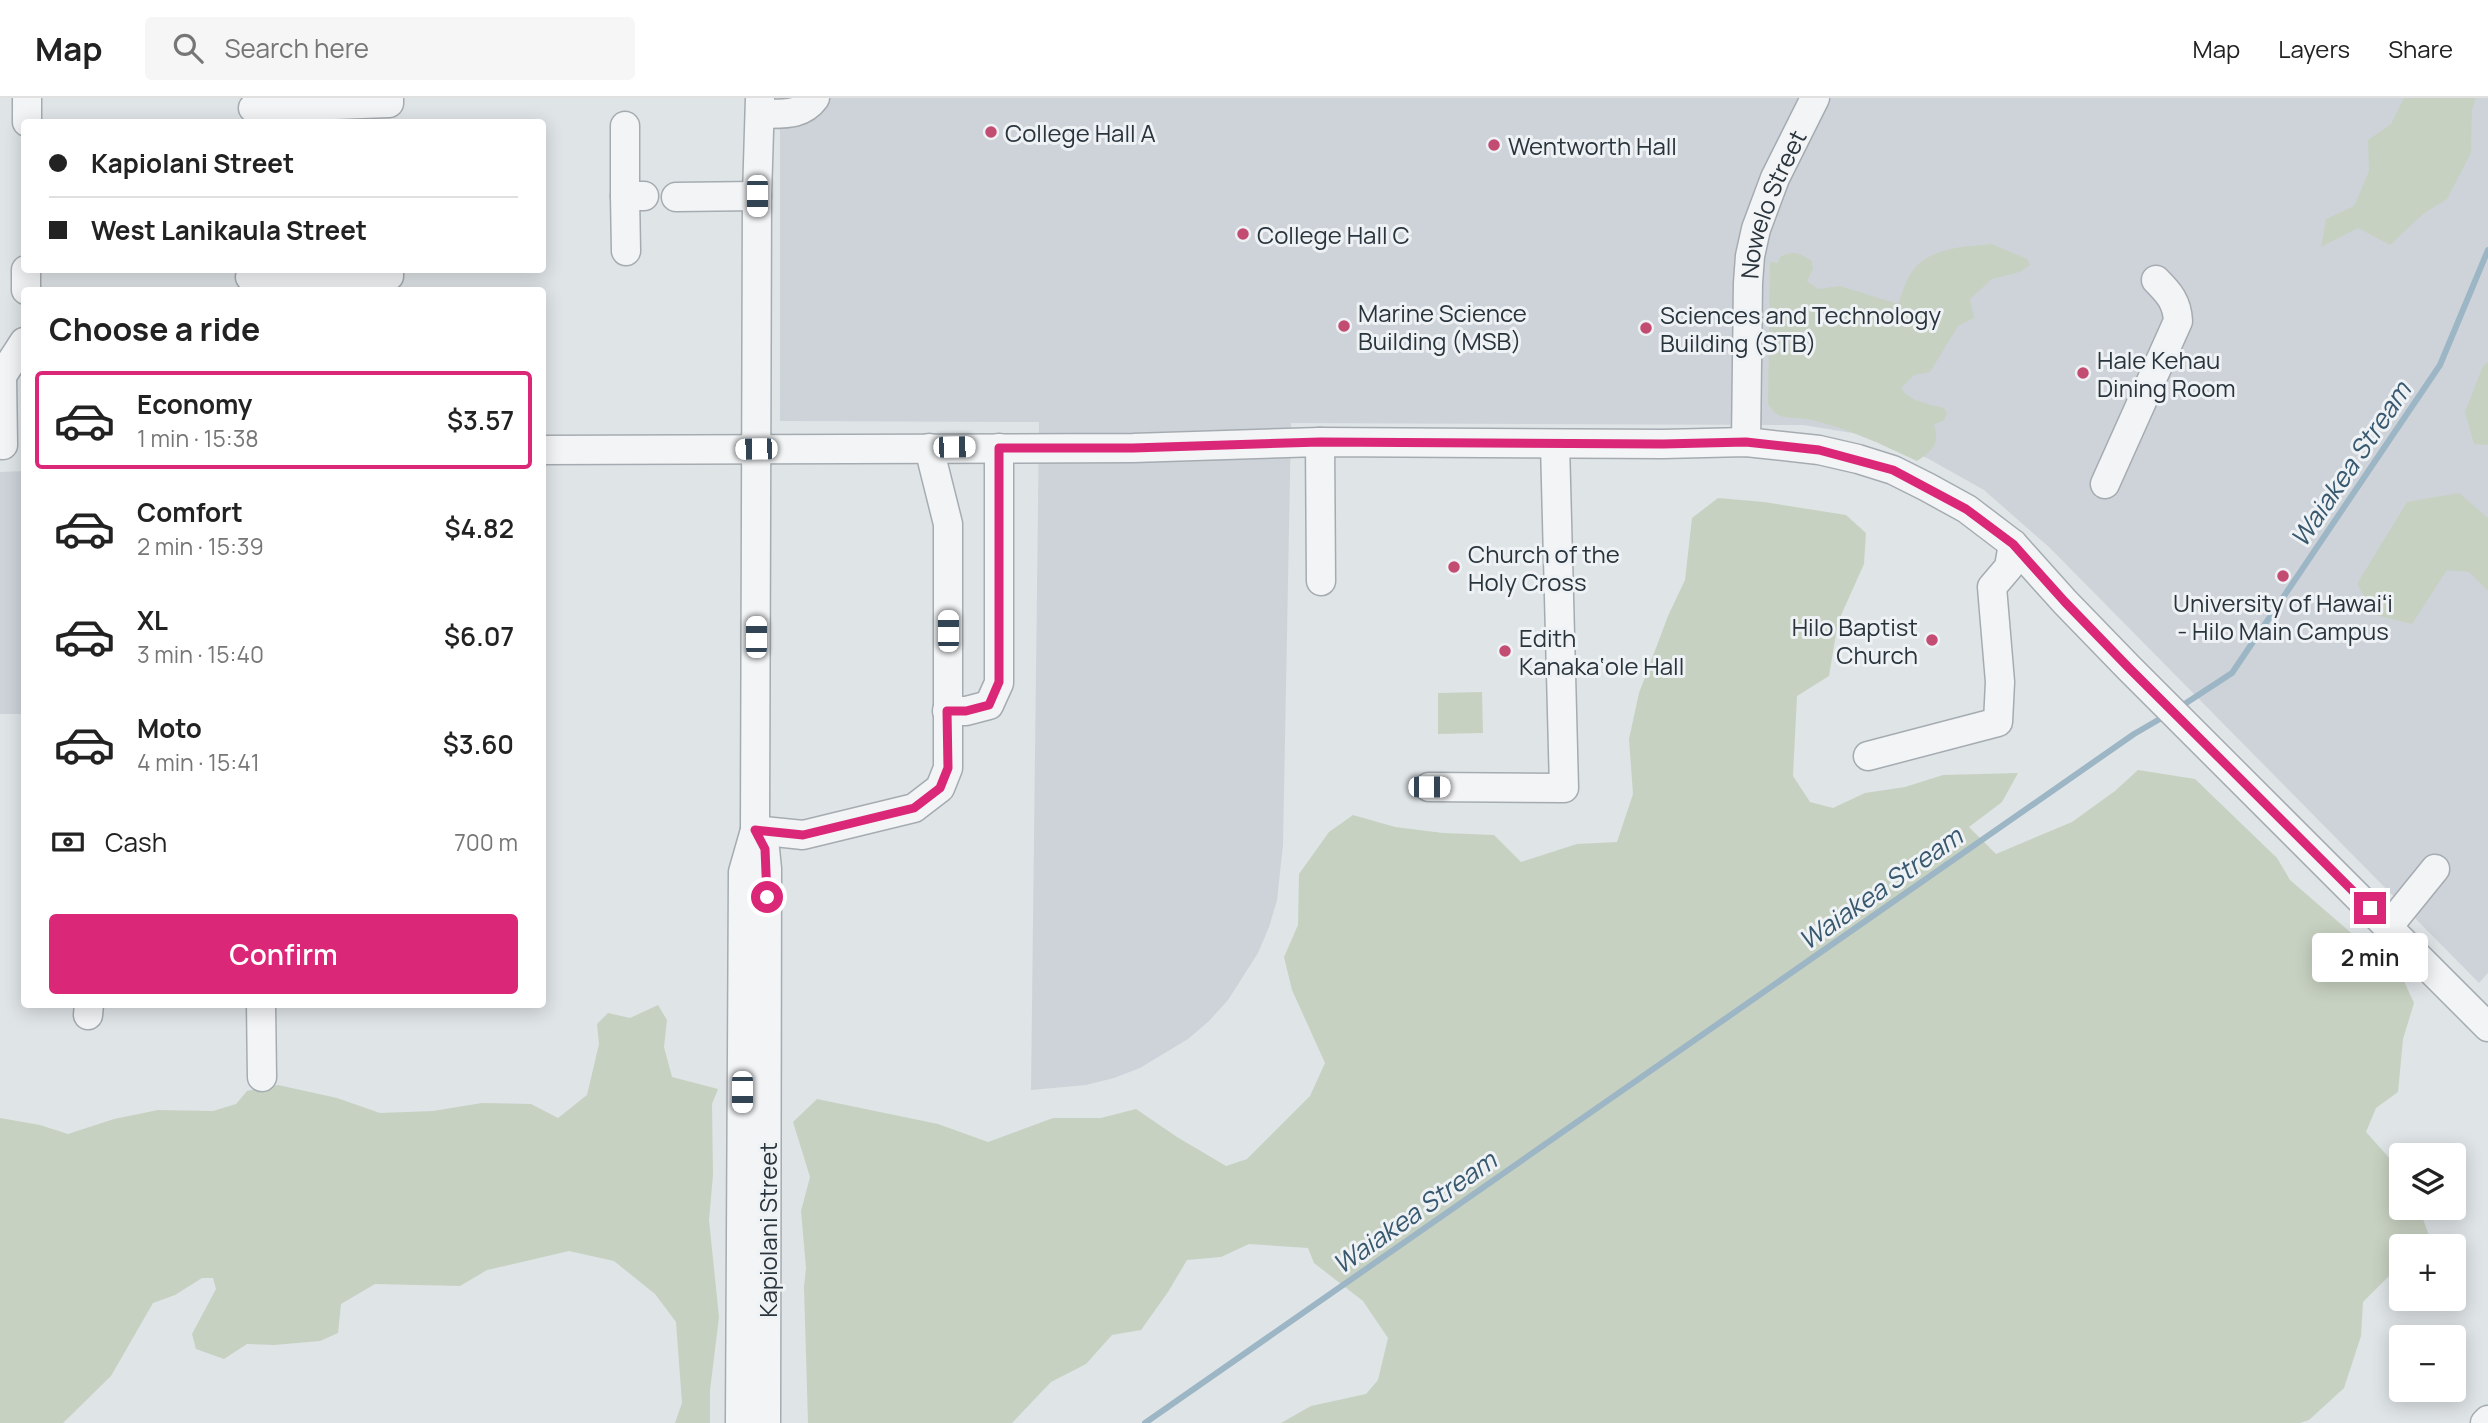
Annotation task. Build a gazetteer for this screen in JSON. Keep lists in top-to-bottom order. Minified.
{"streets":{"street":["Nowelo Street","Kapiolani Street"]},"water":["Waiakea Stream"],"places":["College Hall A","Wentworth Hall","College Hall C","Marine Science Building (MSB)","Sciences and Technology Building (STB)","Hale Kehau Dining Room","Church of the Holy Cross","University of Hawaiʻi - Hilo Main Campus","Hilo Baptist Church","Edith Kanaka‘ole Hall"],"page":{"header":"Map","search":"Search here","nav":["Map","Layers","Share"],"banner":["Kapiolani Street","West Lanikaula Street"],"heading":"Choose a ride","list":[{"name":"Economy","note":"1 min · 15:38","value":"$3.57"},{"name":"Comfort","note":"2 min · 15:39","value":"$4.82"},{"name":"XL","note":"3 min · 15:40","value":"$6.07"},{"name":"Moto","note":"4 min · 15:41","value":"$3.60"}],"pay":["Cash","700 m"],"buttons":"Confirm","bubble":"2 min","map_buttons":["+","−"]}}
